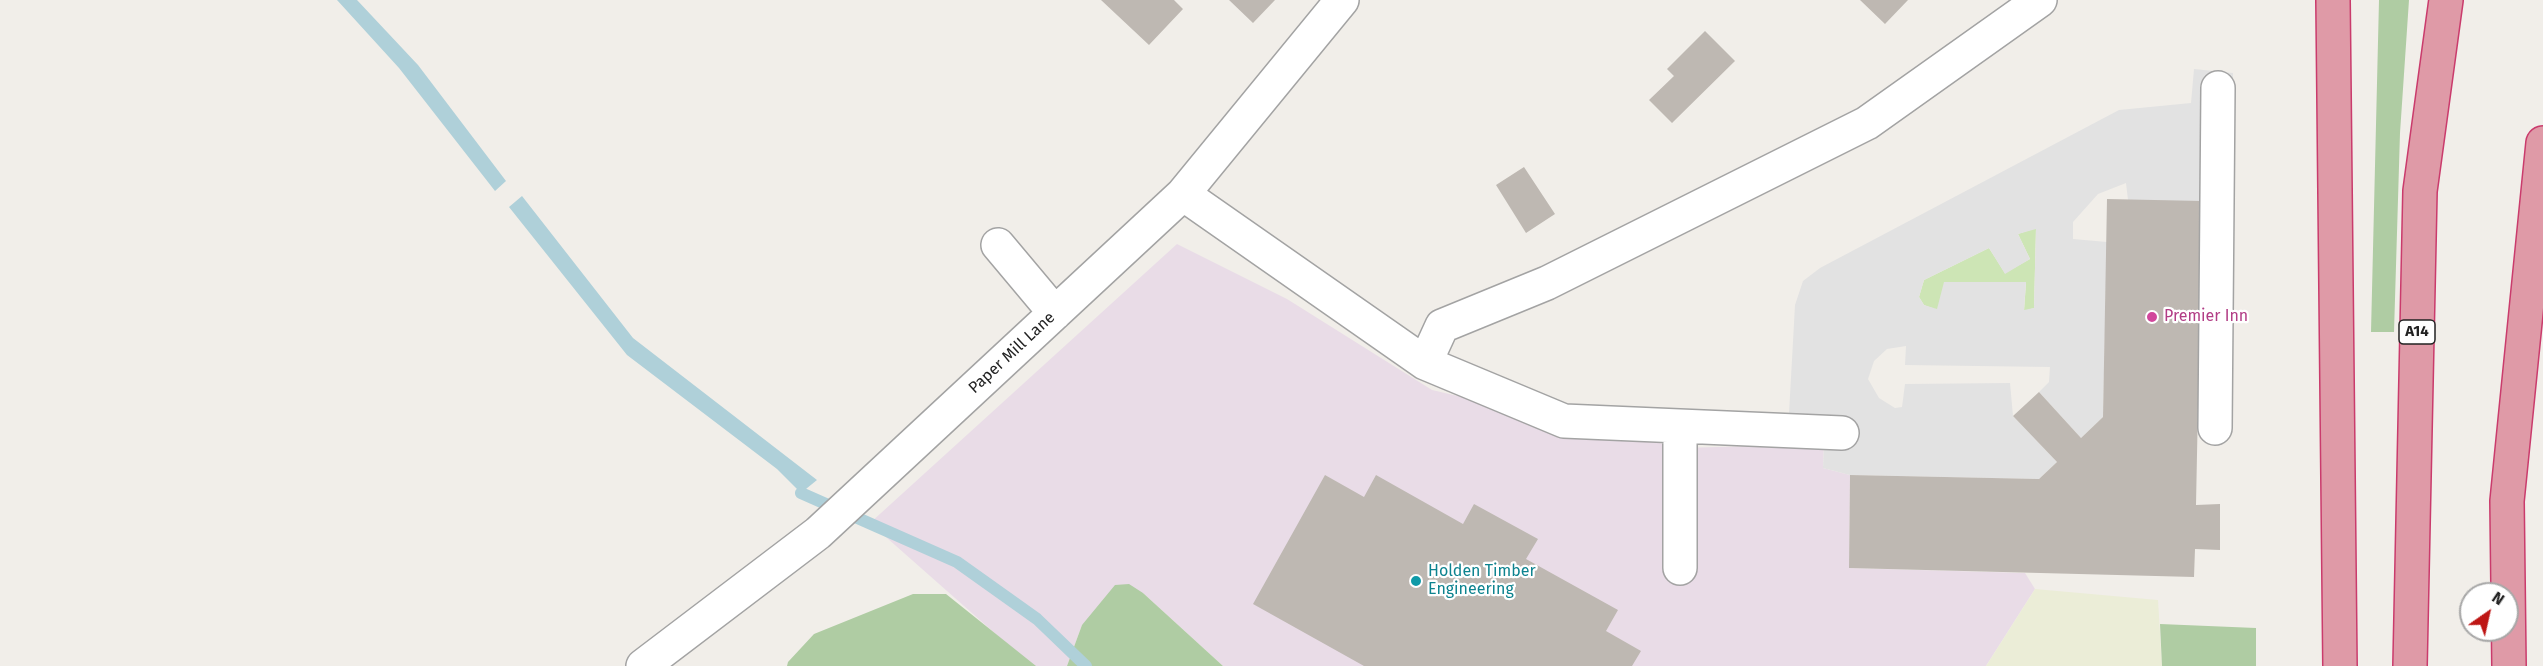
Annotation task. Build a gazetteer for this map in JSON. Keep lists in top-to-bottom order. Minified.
{"streets":{"highway":["A14"],"street":["Paper Mill Lane"]},"places":["Premier Inn","Holden Timber Engineering"],"north":"top right"}
